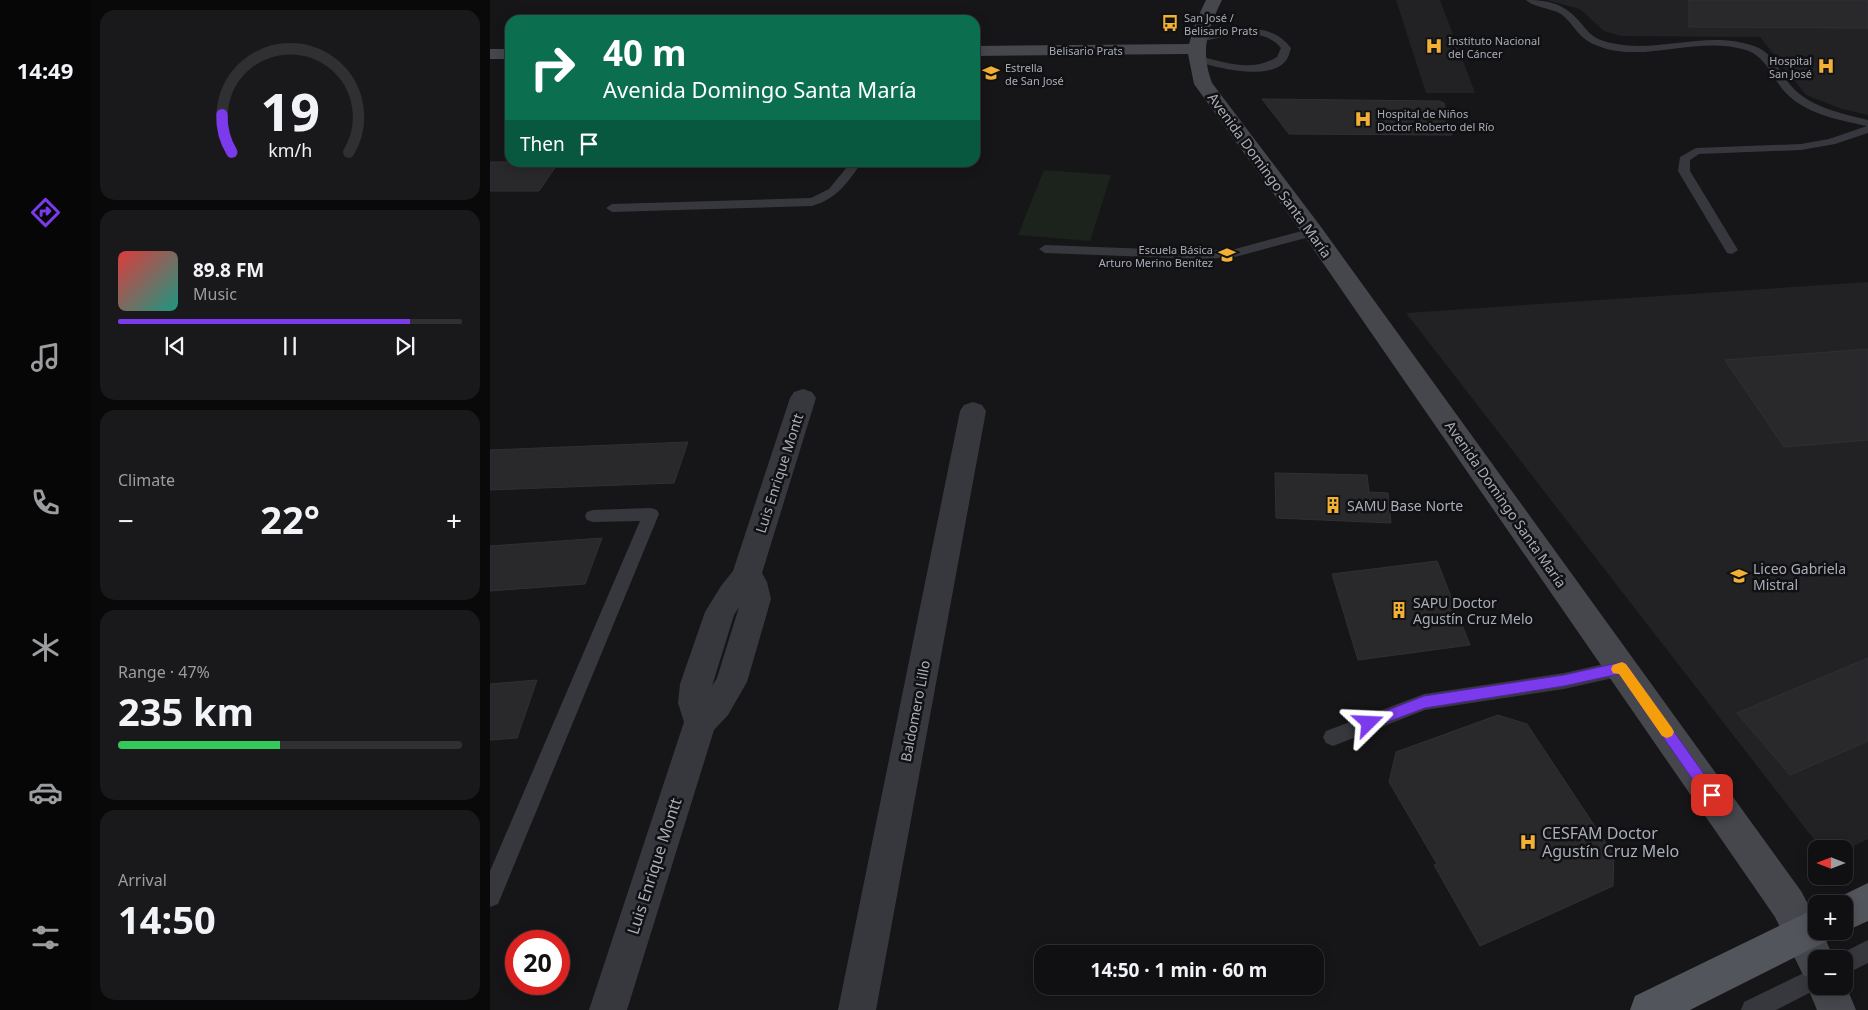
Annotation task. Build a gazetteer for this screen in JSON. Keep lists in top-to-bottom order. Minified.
{"streets":{"main road":["Belisario Prats","Avenida Domingo Santa María"],"street":["Luis Enrique Montt","Baldomero Lillo"]},"crossings":[["Belisario Prats","Avenida Domingo Santa María"]],"places":{"bus stop":["San José / Belisario Prats"],"hospital":["Instituto Nacional del Cáncer","Hospital San José","Hospital de Niños Doctor Roberto del Río","CESFAM Doctor Agustín Cruz Melo"],"school or university":["Estrella de San José","Escuela Básica Arturo Merino Benítez","Liceo Gabriela Mistral"],"building":["SAMU Base Norte","SAPU Doctor Agustín Cruz Melo"]},"north":"left","page":{"tabs":"14:49","turn":["40 m","Avenida Domingo Santa María"],"then":"Then","song":["89.8 FM","Music"],"tile":["Climate",["Range · 47%","235 km"],["Arrival","14:50"]],"heat":["−","22°","+"],"map_buttons":["+","−"],"limit":"20","trip":"14:50 · 1 min · 60 m","gauge":["19","km/h"]}}
